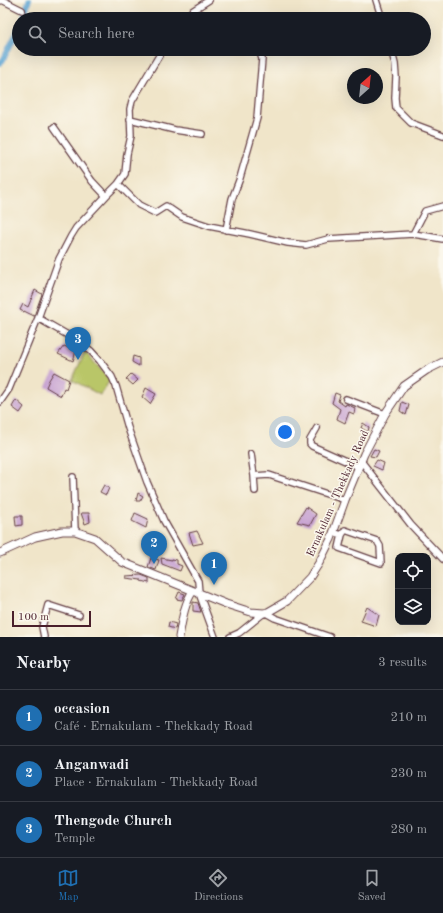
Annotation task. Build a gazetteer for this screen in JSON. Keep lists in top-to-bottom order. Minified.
{"streets":{"main road":["Ernakulam - Thekkady Road"]},"scale_bar":"100 m","north":"top right","page":{"search":"Search here","pins":["3","2","1"],"scale":"100 m","heading":["Nearby","3 results"],"list":[{"mark":"1","name":"occasion","note":"Café · Ernakulam - Thekkady Road","value":"210 m"},{"mark":"2","name":"Anganwadi","note":"Place · Ernakulam - Thekkady Road","value":"230 m"},{"mark":"3","name":"Thengode Church","note":"Temple","value":"280 m"}],"nav":["Map","Directions","Saved"]}}
